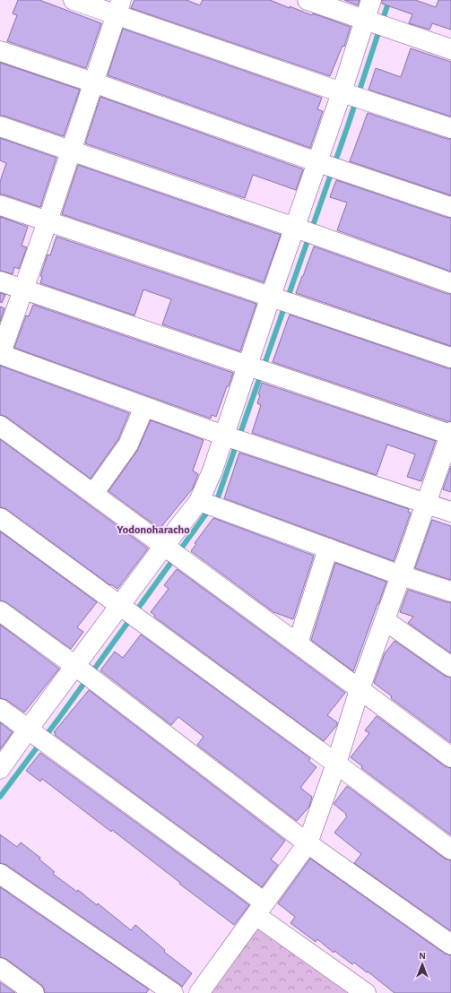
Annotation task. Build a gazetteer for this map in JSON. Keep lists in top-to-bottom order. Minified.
{"districts":["Yodonoharacho"],"north":"top"}
